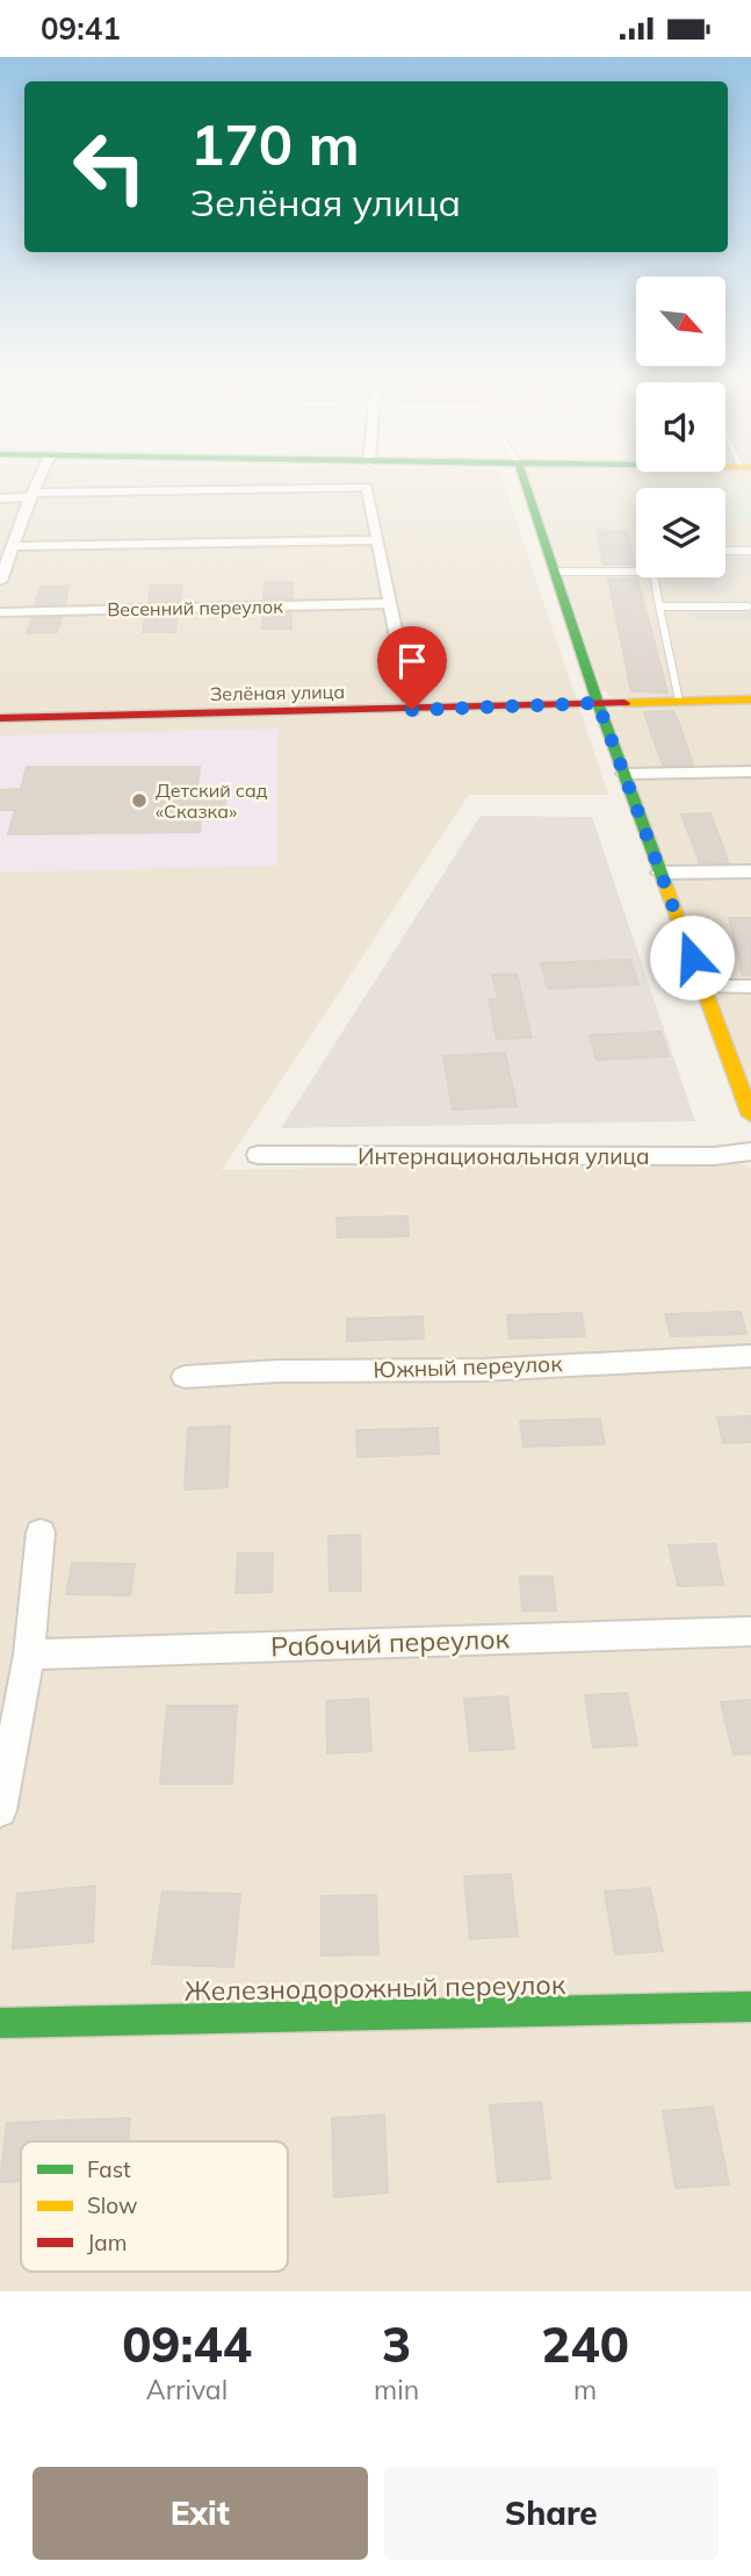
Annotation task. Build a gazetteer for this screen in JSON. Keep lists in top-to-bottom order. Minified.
{"streets":{"street":["Весенний переулок","Зелёная улица","Интернациональная улица","Южный переулок","Рабочий переулок","Железнодорожный переулок"]},"places":["Детский сад «Сказка»"],"legend":["Fast","Slow","Jam"],"north":"bottom right","page":{"status":"09:41","turn":["170 m","Зелёная улица"],"eta":["09:44","Arrival","3","min","240","m"],"buttons":["Exit","Share"]}}
